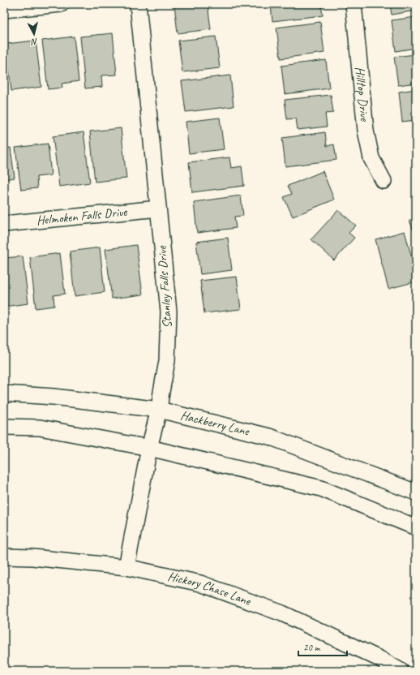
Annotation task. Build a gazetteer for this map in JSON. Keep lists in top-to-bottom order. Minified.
{"streets":{"street":["Hilltop Drive","Helmoken Falls Drive","Stanley Falls Drive","Hackberry Lane","Hickory Chase Lane"]},"crossings":[["Helmoken Falls Drive","Stanley Falls Drive"],["Stanley Falls Drive","Hackberry Lane"],["Stanley Falls Drive","Hickory Chase Lane"]],"scale_bar":"20 m","north":"bottom"}
